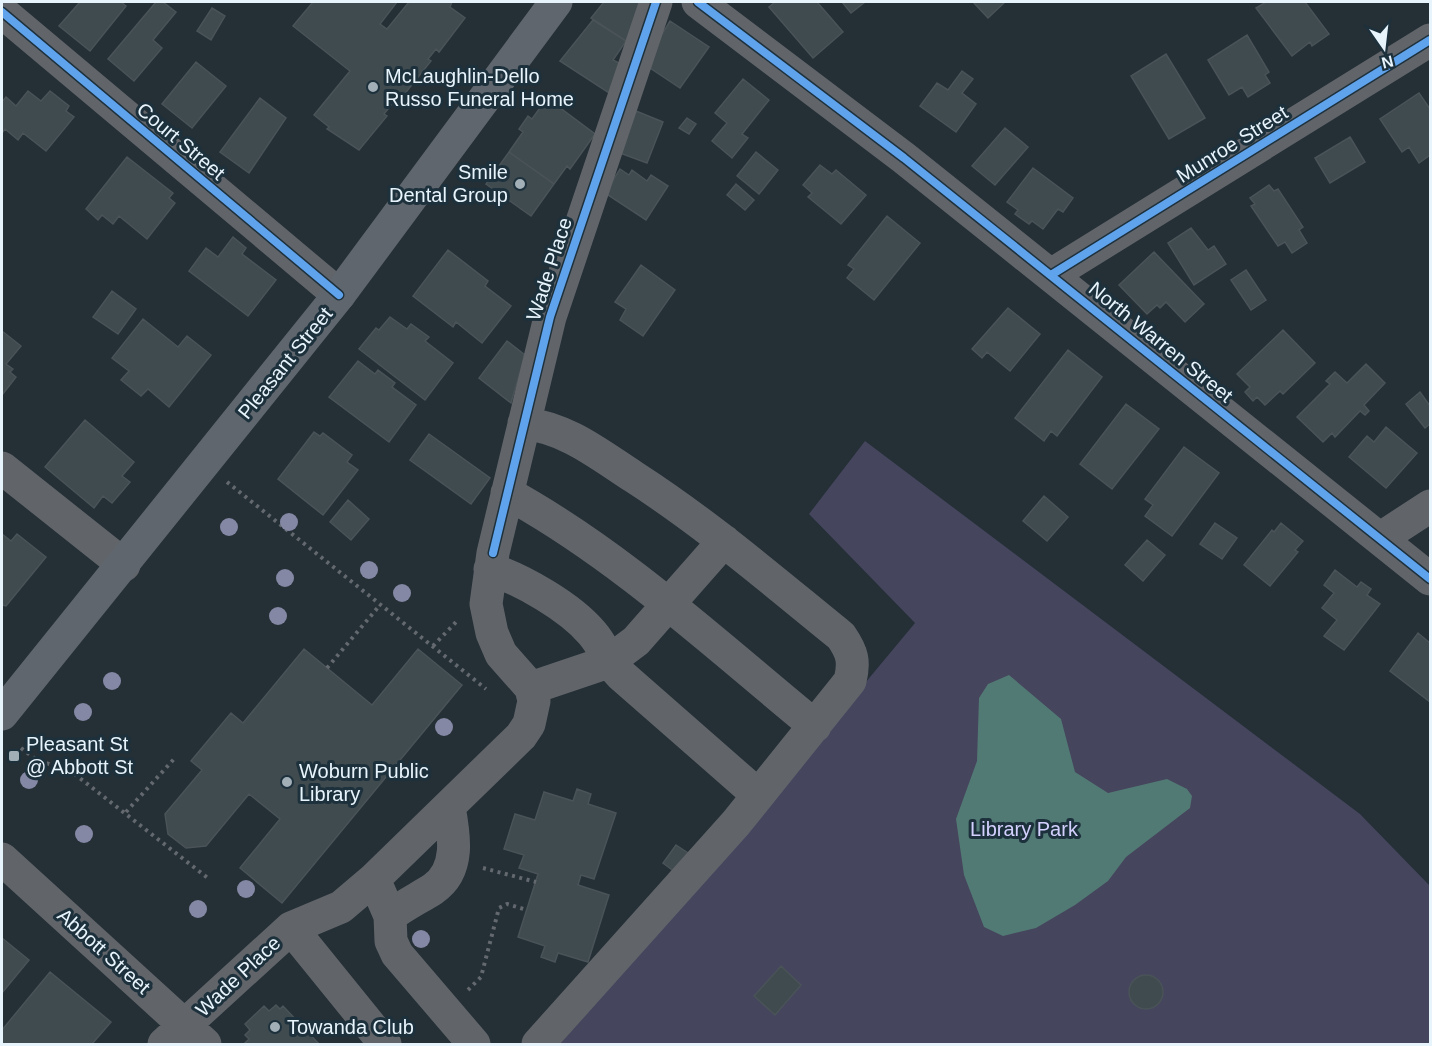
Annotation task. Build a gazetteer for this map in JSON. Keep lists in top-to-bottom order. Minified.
{"streets":{"main road":["Pleasant Street"],"street":["Court Street","Munroe Street","Wade Place","North Warren Street","Abbott Street"]},"crossings":[["Court Street","Pleasant Street"],["Munroe Street","North Warren Street"],["Wade Place","Abbott Street"]],"parks":["Library Park"],"places":{"other":["McLaughlin-Dello Russo Funeral Home","Smile Dental Group","Woburn Public Library","Towanda Club"],"transit":["Pleasant St @ Abbott St"]},"north":"bottom"}
